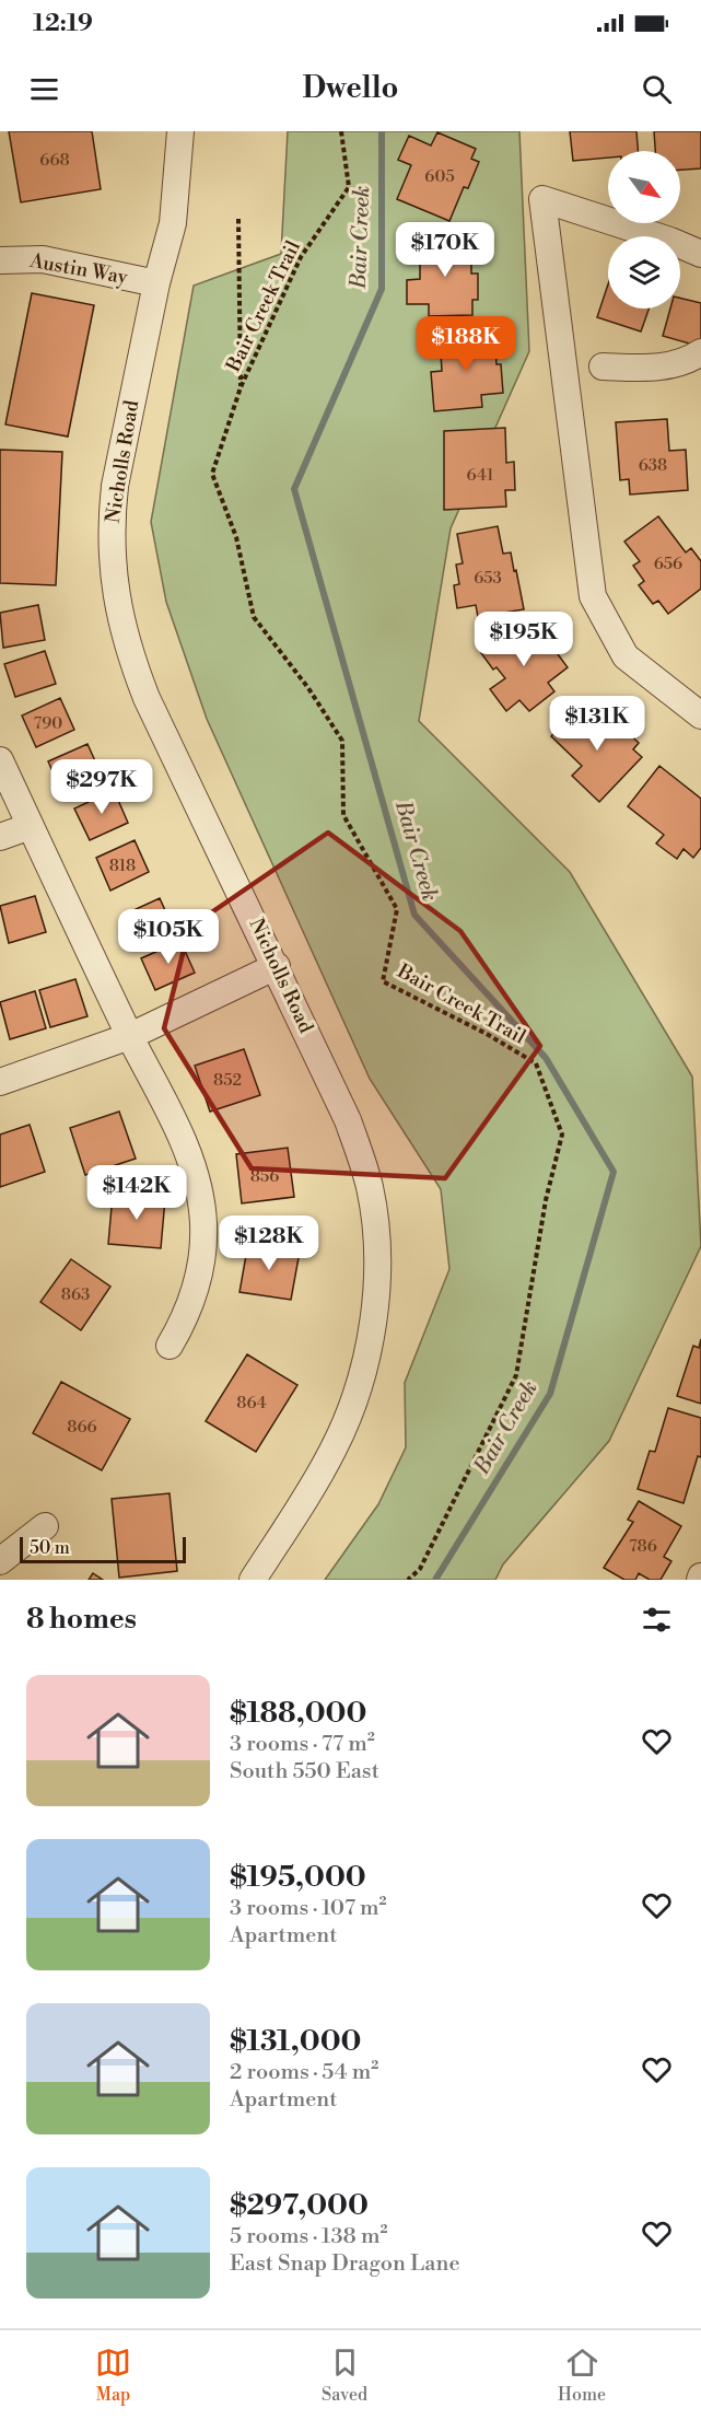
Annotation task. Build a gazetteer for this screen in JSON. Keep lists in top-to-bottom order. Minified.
{"streets":{"street":["Austin Way","Nicholls Road"],"path":["Bair Creek Trail"]},"crossings":[["Austin Way","Nicholls Road"]],"water":["Bair Creek"],"house_numbers":["668","605","638","641","656","653","790","818","852","856","863","864","866","786"],"scale_bar":"50 m","north":"bottom right","page":{"status":"12:19","header":"Dwello","price":["$170K","$188K","$195K","$131K","$297K","$105K","$142K","$128K"],"scale":"50 m","heading":"8 homes","list":[{"name":"$188,000","note":"3 rooms · 77 m² · South 550 East"},{"name":"$195,000","note":"3 rooms · 107 m² · Apartment"},{"name":"$131,000","note":"2 rooms · 54 m² · Apartment"},{"name":"$297,000","note":"5 rooms · 138 m² · East Snap Dragon Lane"}],"tabs":["Map","Saved","Home"]}}
